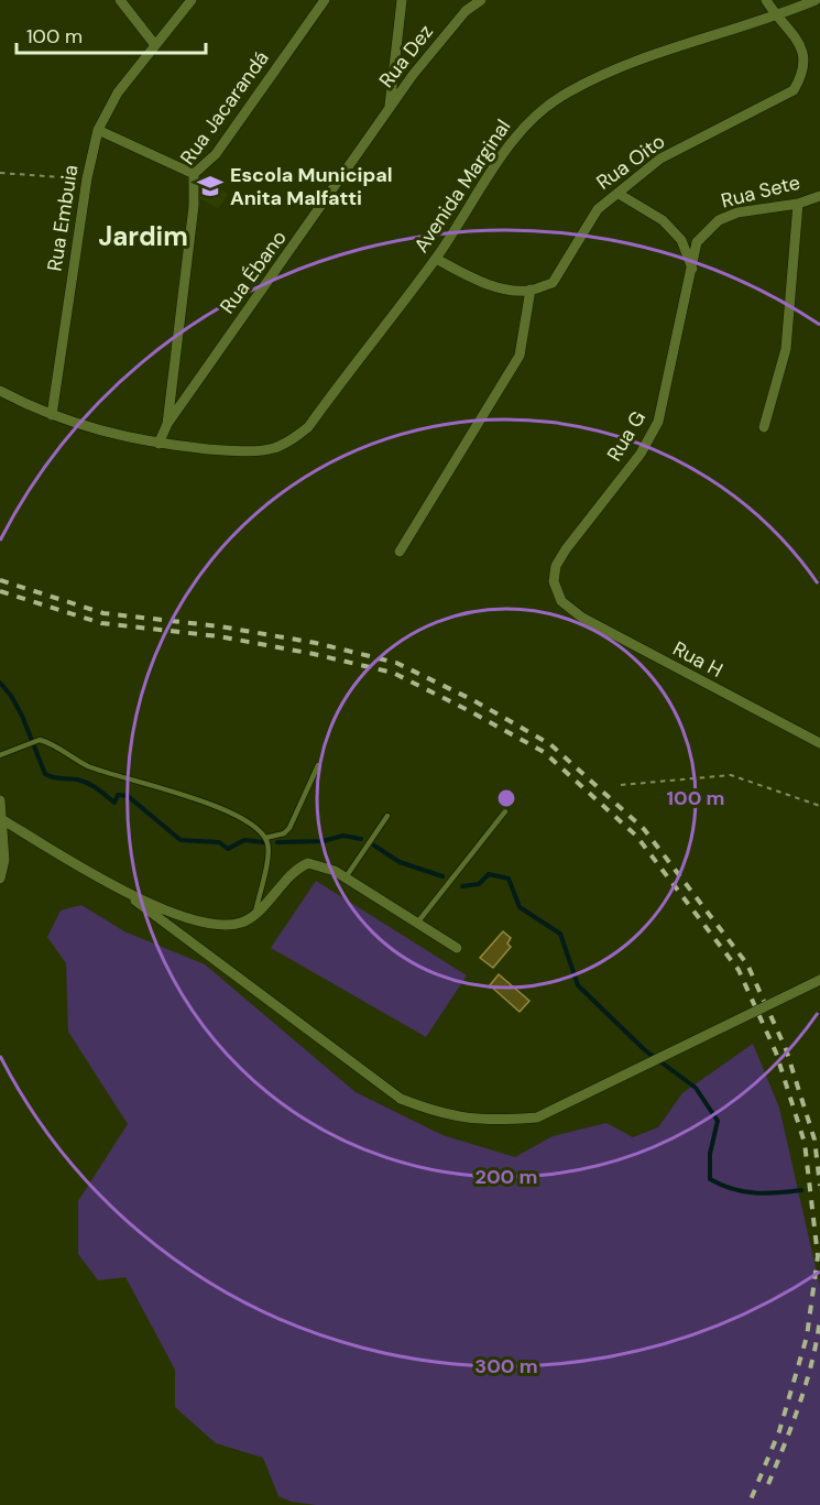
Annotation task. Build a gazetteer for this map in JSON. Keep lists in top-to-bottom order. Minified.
{"streets":{"street":["Rua Dez","Rua Jacarandá","Rua Oito","Avenida Marginal","Rua Sete","Rua Embuia","Rua Ébano","Rua G","Rua H"]},"crossings":[["Rua Dez","Rua Ébano"],["Rua Jacarandá","Avenida Marginal"],["Rua Jacarandá","Rua Ébano"],["Rua Oito","Avenida Marginal"],["Avenida Marginal","Rua Embuia"],["Rua Sete","Rua G"],["Rua G","Rua H"]],"districts":["Jardim"],"places":{"school or university":["Escola Municipal Anita Malfatti"]},"scale_bar":"100 m","rings":["100 m","200 m","300 m"]}
